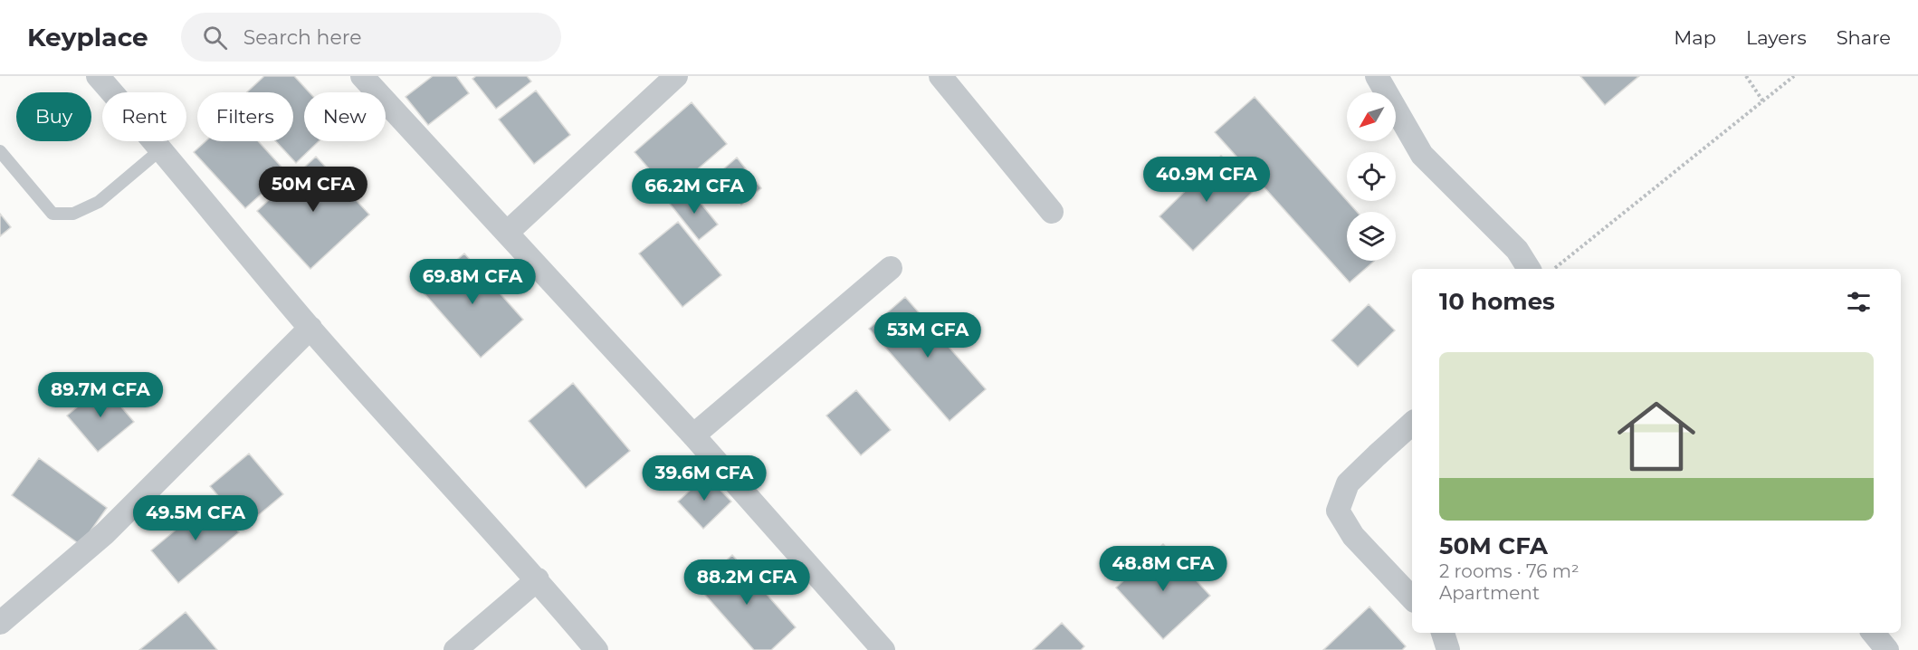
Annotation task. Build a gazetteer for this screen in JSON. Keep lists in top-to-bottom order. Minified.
{"north":"bottom left","page":{"header":"Keyplace","search":"Search here","nav":["Map","Layers","Share"],"chip":["Buy","Rent","Filters","New"],"price":["40.9M CFA","50M CFA","66.2M CFA","69.8M CFA","53M CFA","89.7M CFA","39.6M CFA","49.5M CFA","48.8M CFA","88.2M CFA"],"heading":"10 homes","list":[{"name":"50M CFA","note":"2 rooms · 76 m² · Apartment"}]}}
